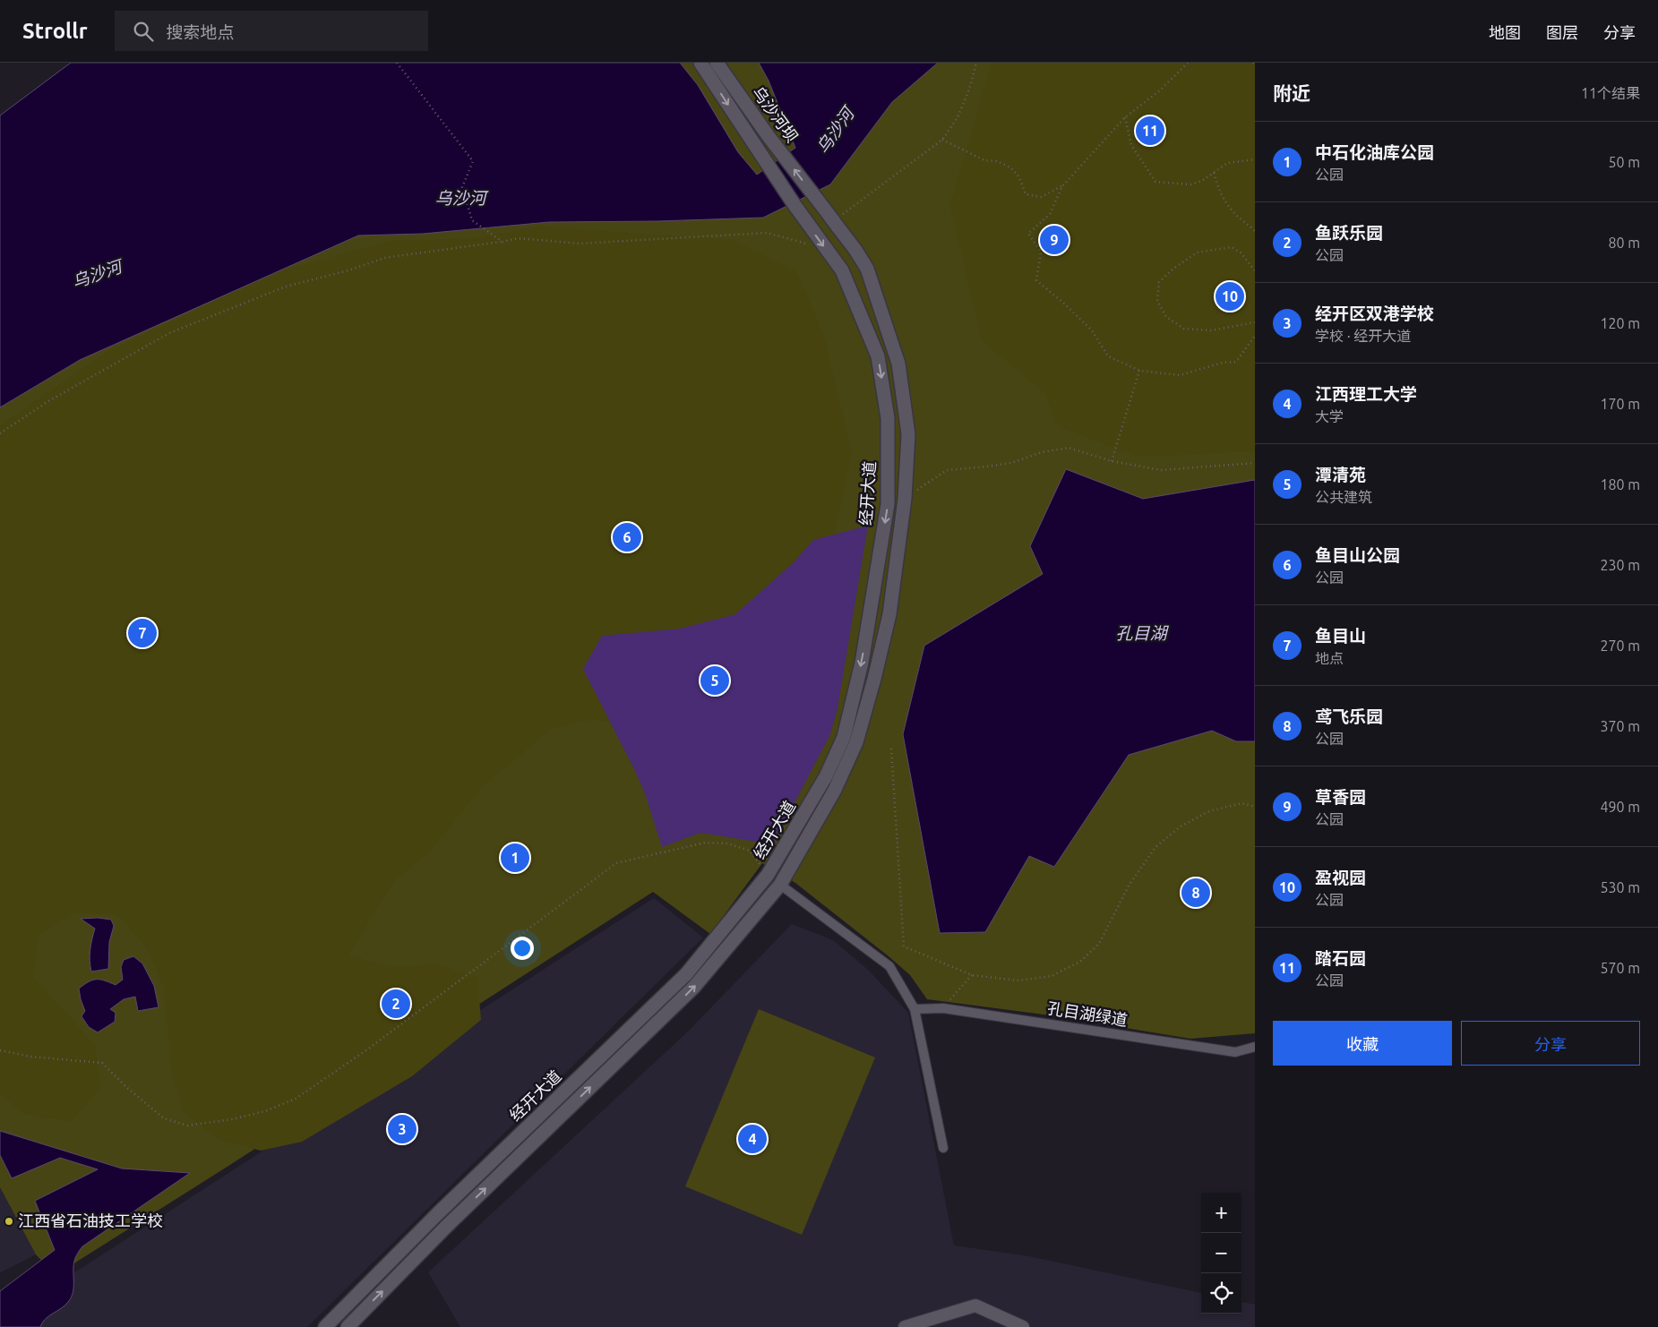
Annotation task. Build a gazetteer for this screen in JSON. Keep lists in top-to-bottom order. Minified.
{"streets":{"main road":["乌沙河坝","经开大道"],"street":["孔目湖绿道"]},"crossings":[["乌沙河坝","经开大道"]],"water":["乌沙河","孔目湖"],"places":["江西省石油技工学校"],"page":{"header":"Strollr","search":"搜索地点","nav":["地图","图层","分享"],"heading":["附近","11个结果"],"pins":["11","9","10","6","7","5","1","8","2","3","4"],"list":[{"mark":"1","name":"中石化油库公园","note":"公园","value":"50 m"},{"mark":"2","name":"鱼跃乐园","note":"公园","value":"80 m"},{"mark":"3","name":"经开区双港学校","note":"学校 · 经开大道","value":"120 m"},{"mark":"4","name":"江西理工大学","note":"大学","value":"170 m"},{"mark":"5","name":"潭清苑","note":"公共建筑","value":"180 m"},{"mark":"6","name":"鱼目山公园","note":"公园","value":"230 m"},{"mark":"7","name":"鱼目山","note":"地点","value":"270 m"},{"mark":"8","name":"鸢飞乐园","note":"公园","value":"370 m"},{"mark":"9","name":"草香园","note":"公园","value":"490 m"},{"mark":"10","name":"盈视园","note":"公园","value":"530 m"},{"mark":"11","name":"踏石园","note":"公园","value":"570 m"}],"buttons":["收藏","分享"],"map_buttons":["+","−"]}}
